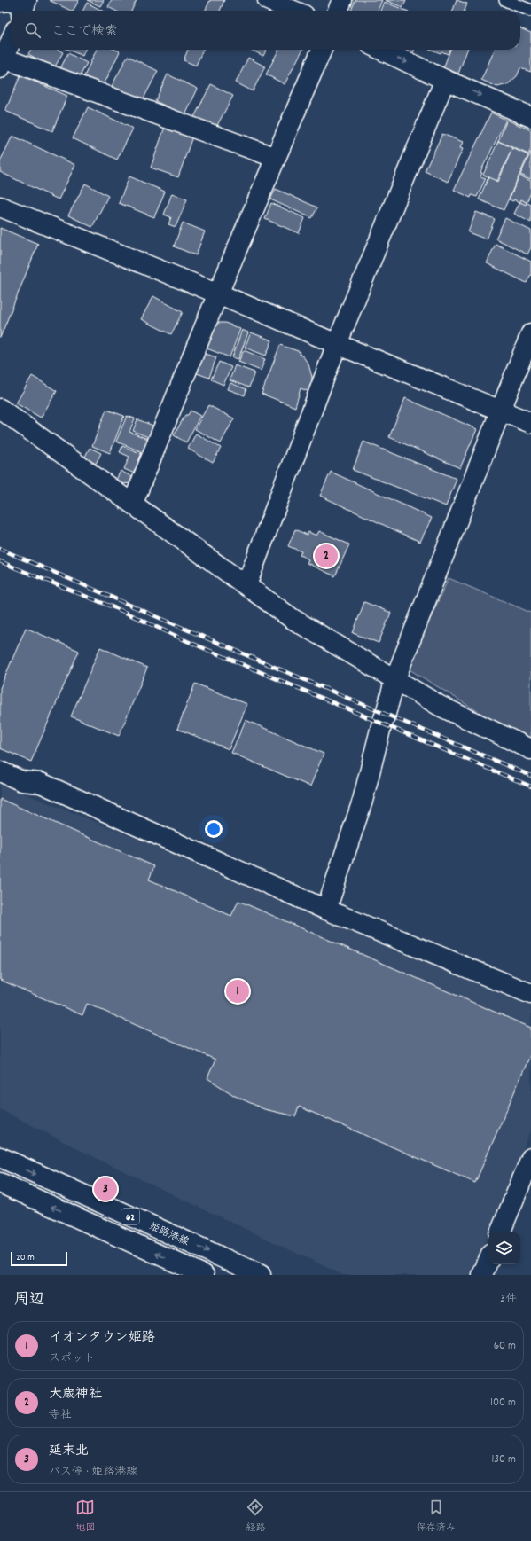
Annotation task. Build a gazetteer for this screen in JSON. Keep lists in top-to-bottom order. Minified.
{"streets":{"street":["62","姫路港線"]},"scale_bar":"20 m","page":{"search":"ここで検索","pins":["2","1","3"],"scale":"20 m","heading":["周辺","3件"],"list":[{"mark":"1","name":"イオンタウン姫路","note":"スポット","value":"60 m"},{"mark":"2","name":"大歳神社","note":"寺社","value":"100 m"},{"mark":"3","name":"延末北","note":"バス停 · 姫路港線","value":"130 m"}],"nav":["地図","経路","保存済み"]}}
